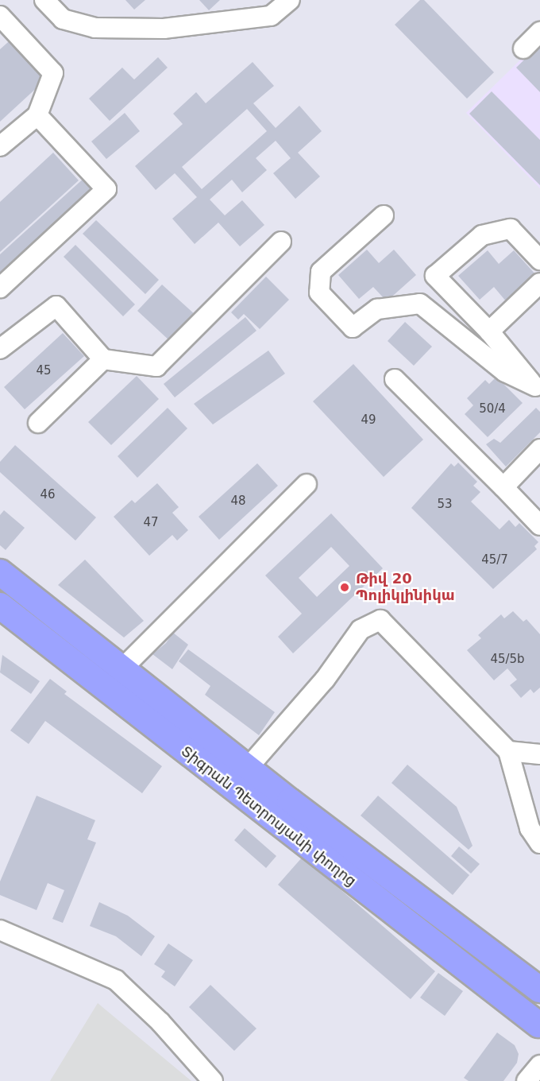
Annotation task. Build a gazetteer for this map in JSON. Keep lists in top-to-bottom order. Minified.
{"streets":{"main road":["Տիգրան Պետրոսյանի փողոց"]},"places":["Թիվ 20 Պոլիկլինիկա"],"house_numbers":["45","50/4","49","46","48","53","47","45/7","45/5b"]}
